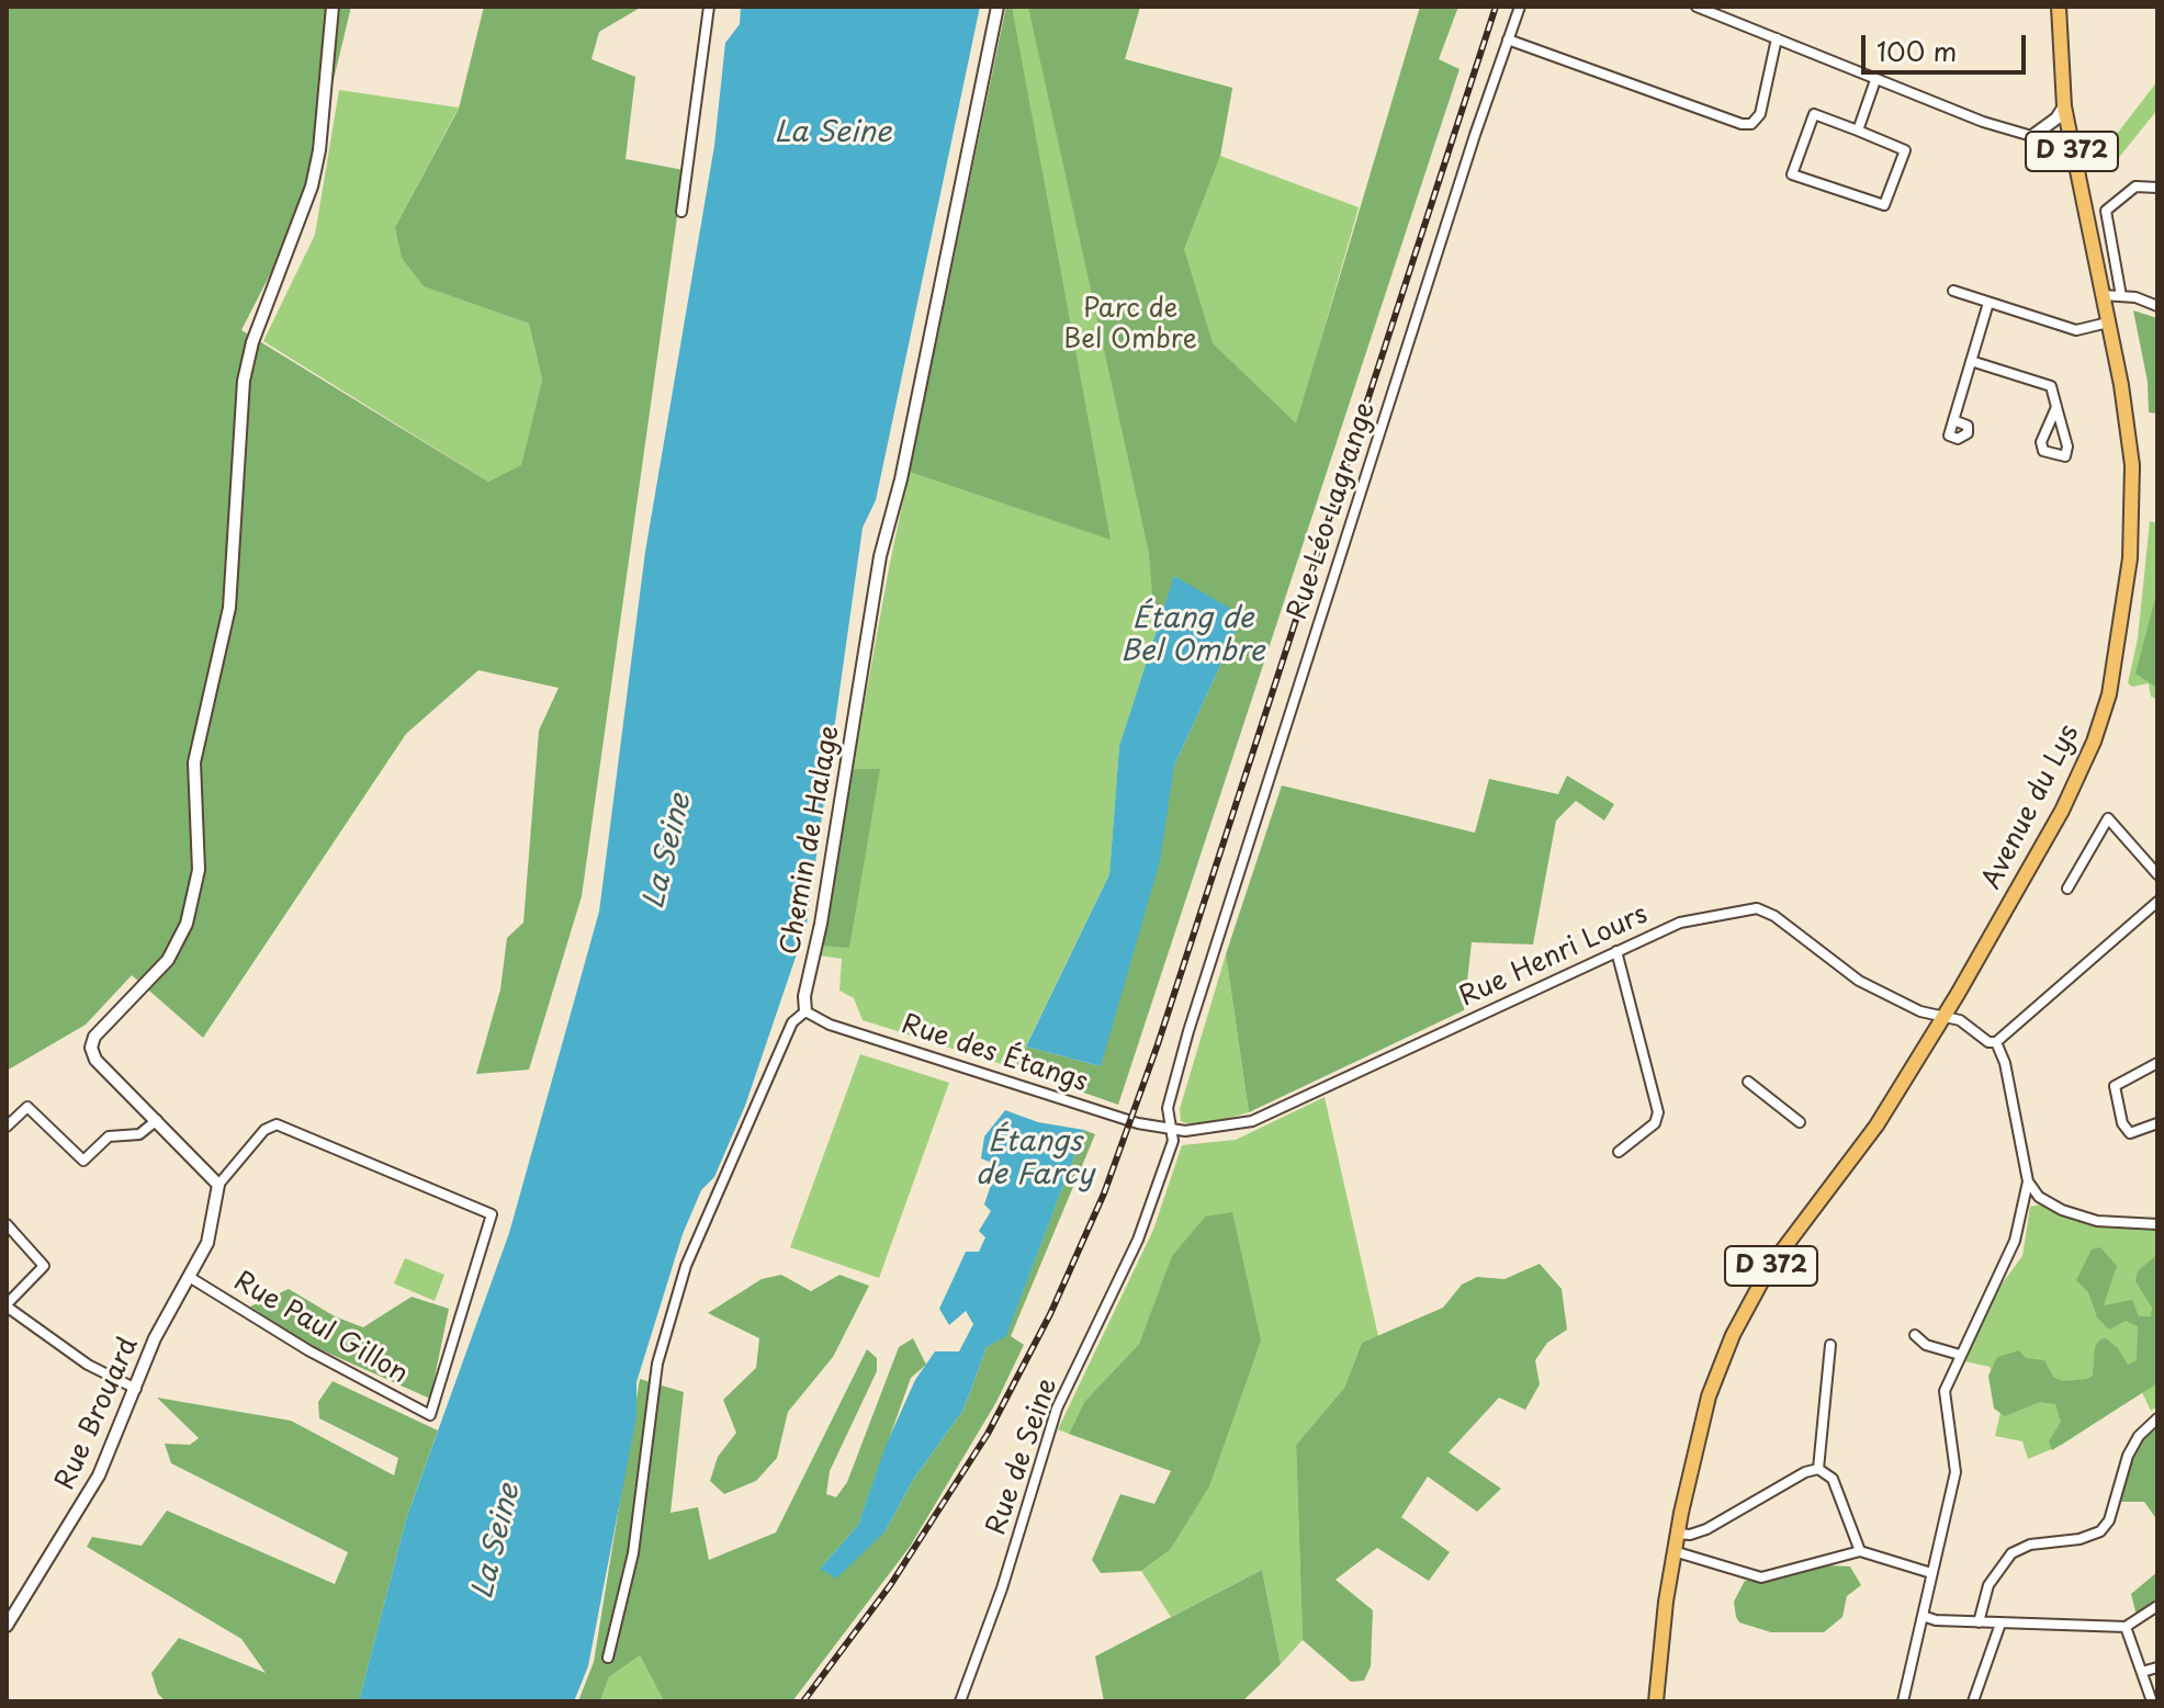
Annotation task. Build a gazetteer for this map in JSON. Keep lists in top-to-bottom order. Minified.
{"streets":{"main road":["D 372","Avenue du Lys"],"street":["Rue Léo Lagrange","Chemin de Halage","Rue Henri Lours","Rue des Étangs","Rue Paul Gillon","Rue Brouard","Rue de Seine"]},"crossings":[["D 372","Avenue du Lys"],["D 372","Rue Henri Lours"],["Rue Léo Lagrange","Rue Henri Lours"],["Rue Léo Lagrange","Rue des Étangs"],["Rue Léo Lagrange","Rue de Seine"],["Avenue du Lys","Rue Henri Lours"],["Chemin de Halage","Rue des Étangs"],["Rue Henri Lours","Rue des Étangs"],["Rue Henri Lours","Rue de Seine"],["Rue des Étangs","Rue de Seine"],["Rue Paul Gillon","Rue Brouard"]],"water":["La Seine","Étang de Bel Ombre","Étangs de Farcy"],"parks":["Parc de Bel Ombre"],"scale_bar":"100 m"}
